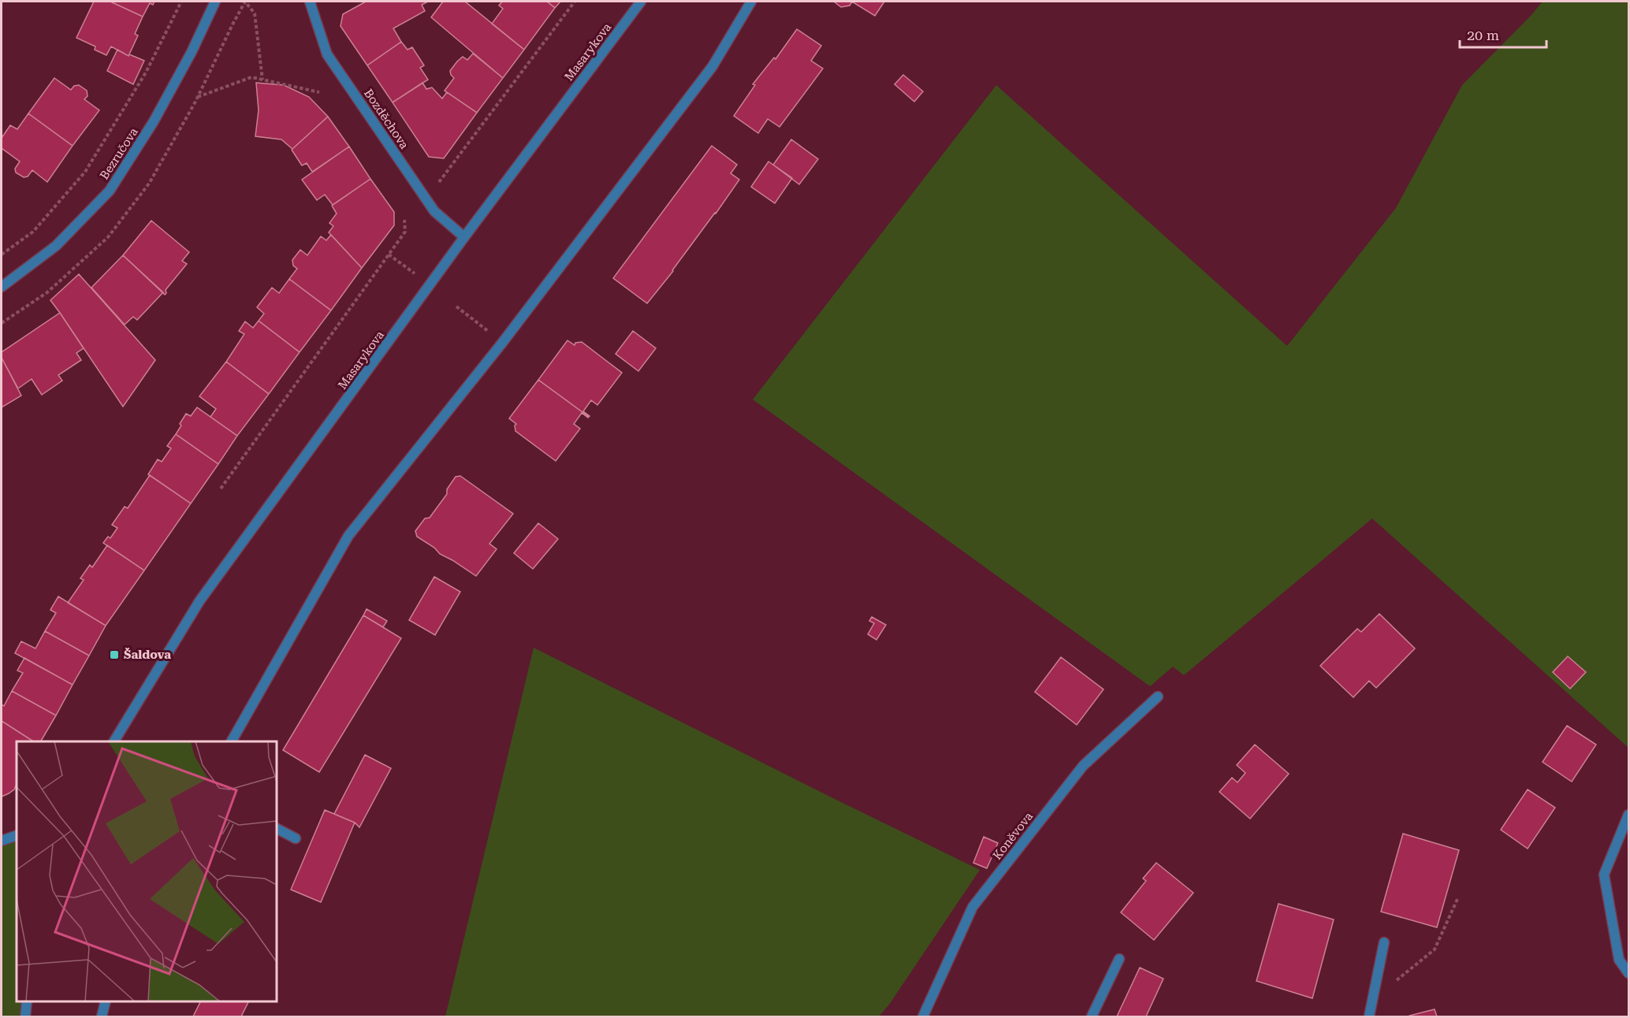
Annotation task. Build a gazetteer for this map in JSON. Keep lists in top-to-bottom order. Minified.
{"streets":{"street":["Masarykova","Bozděchova","Bezručova","Koněvova"]},"crossings":[["Masarykova","Bozděchova"]],"places":{"transit":["Šaldova"]},"scale_bar":"20 m"}
